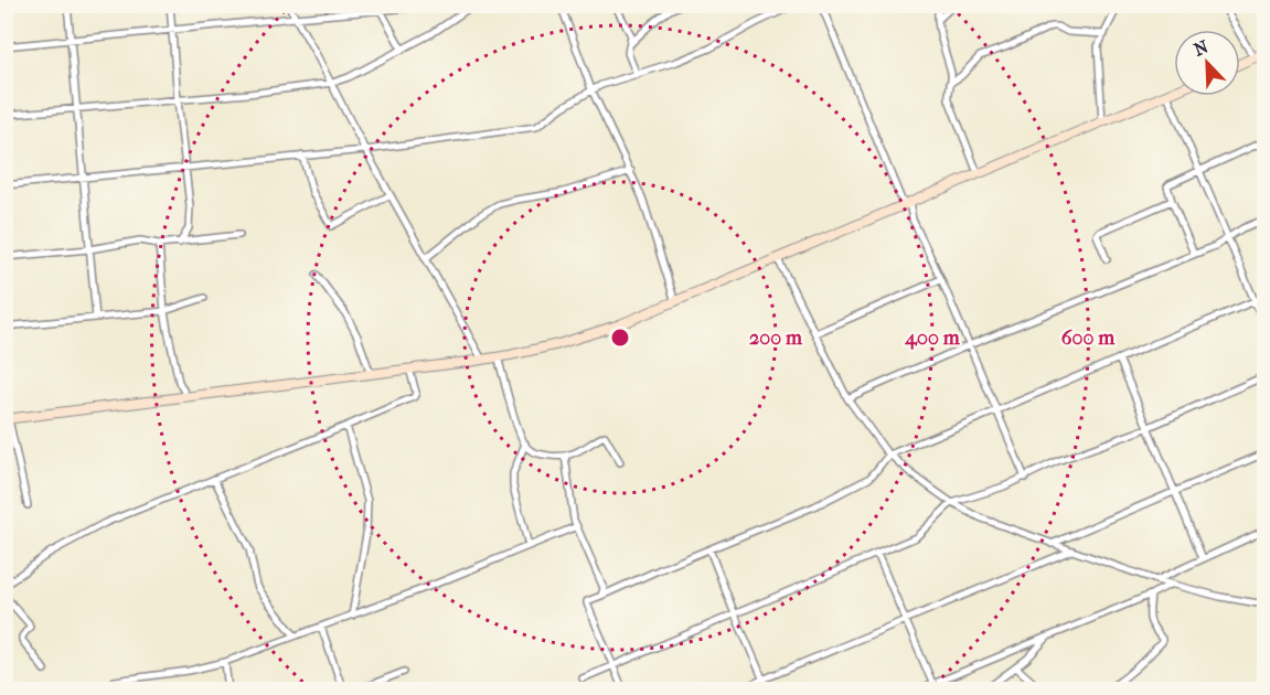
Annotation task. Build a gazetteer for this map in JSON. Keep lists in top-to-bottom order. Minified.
{"north":"top left","rings":["200 m","400 m","600 m"]}
